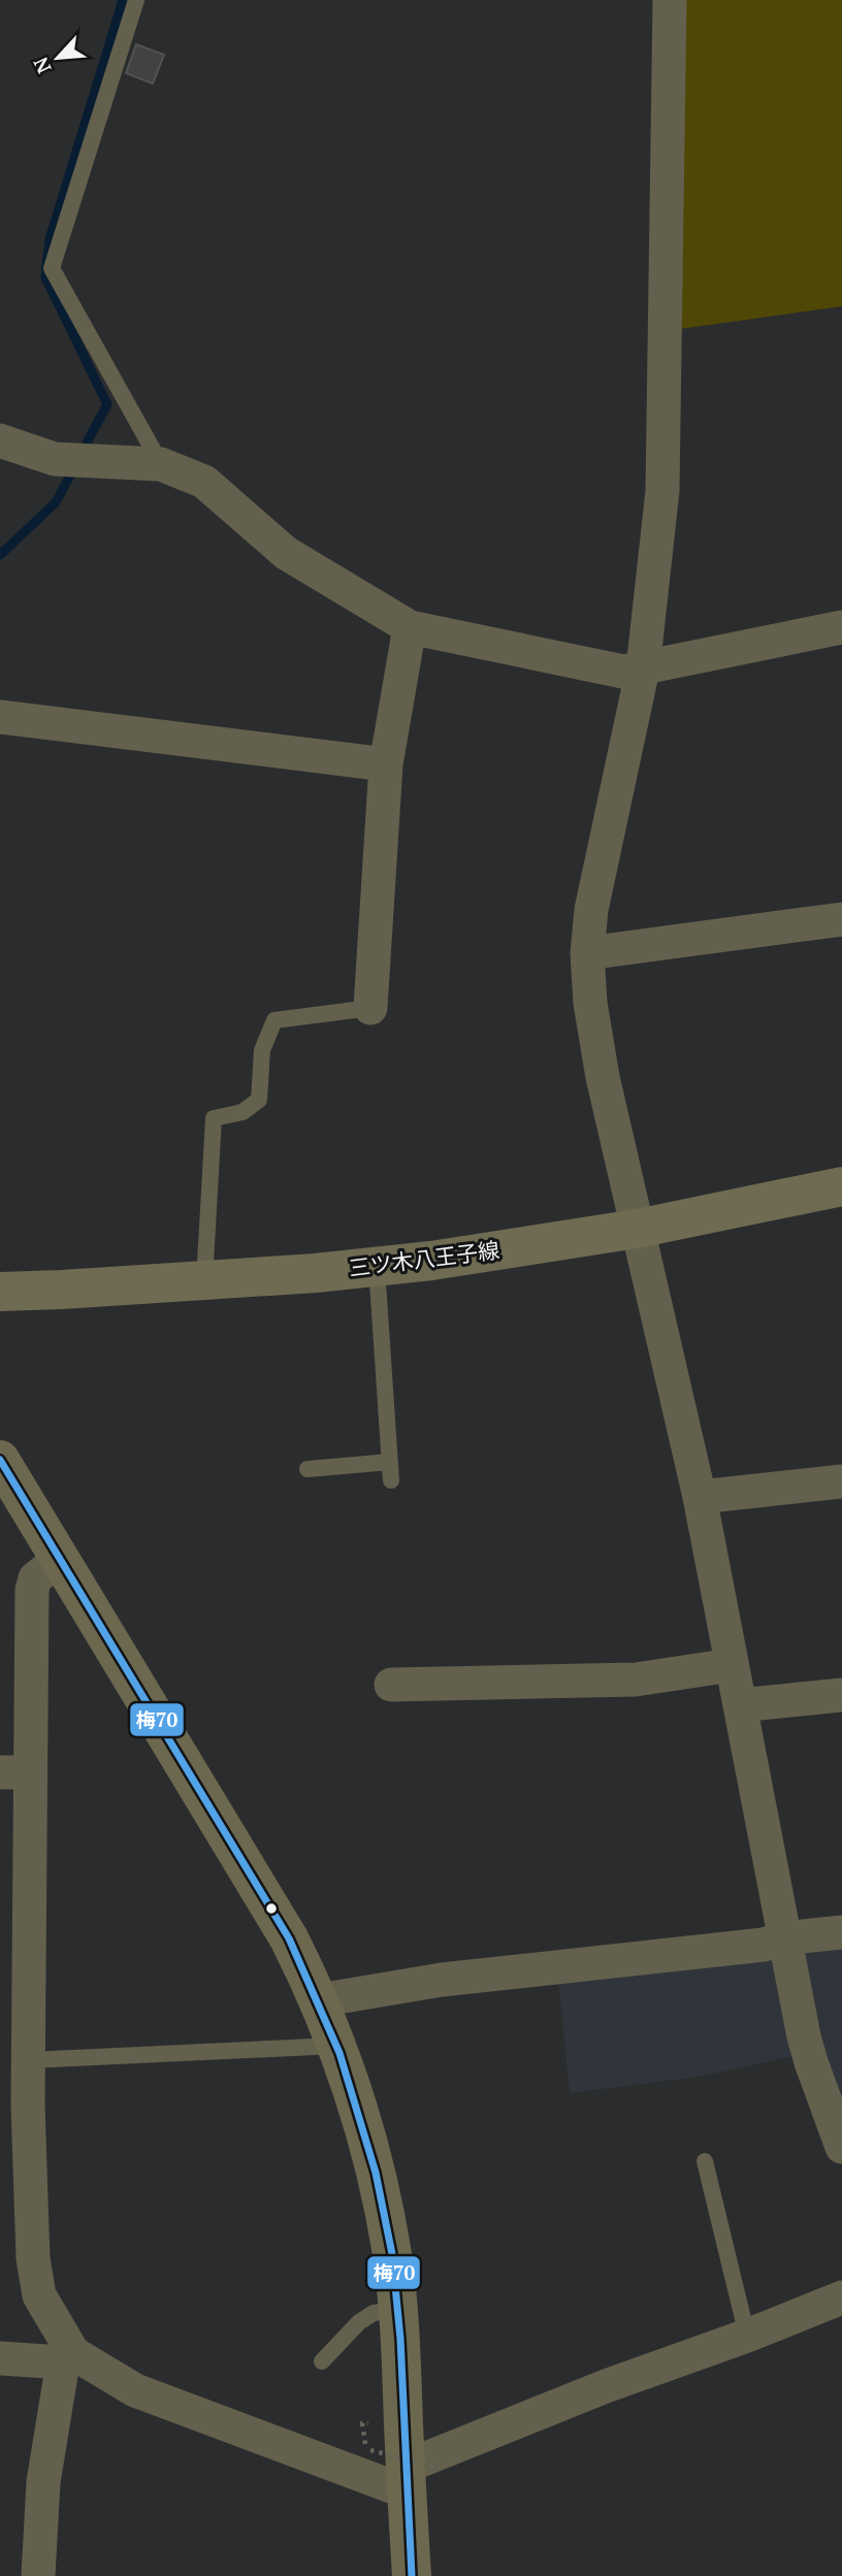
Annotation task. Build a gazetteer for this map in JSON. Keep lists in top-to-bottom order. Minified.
{"streets":{"main road":["三ツ木八王子線"]},"lines":["transit line 梅70"],"north":"bottom left"}
